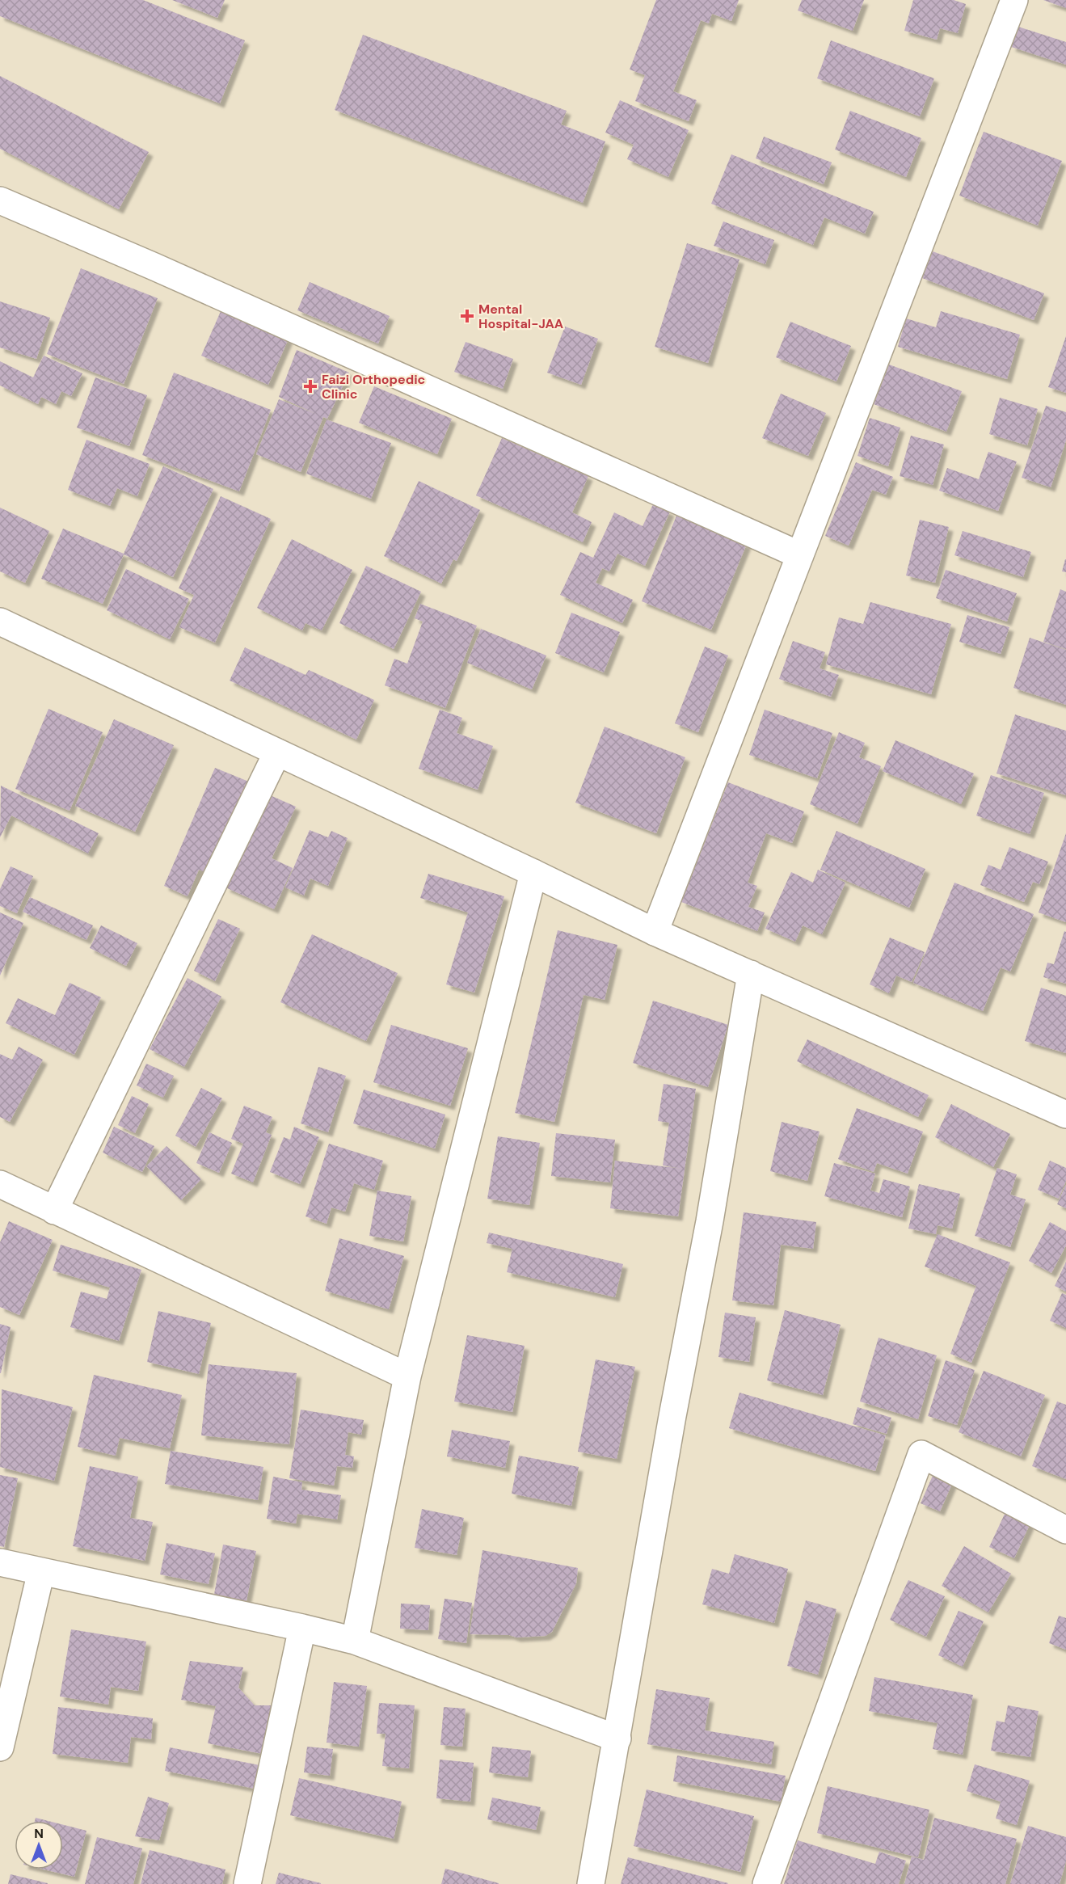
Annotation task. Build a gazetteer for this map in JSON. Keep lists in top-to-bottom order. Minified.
{"places":{"health":["Mental Hospital-JAA","Faizi Orthopedic Clinic"]},"north":"top"}
